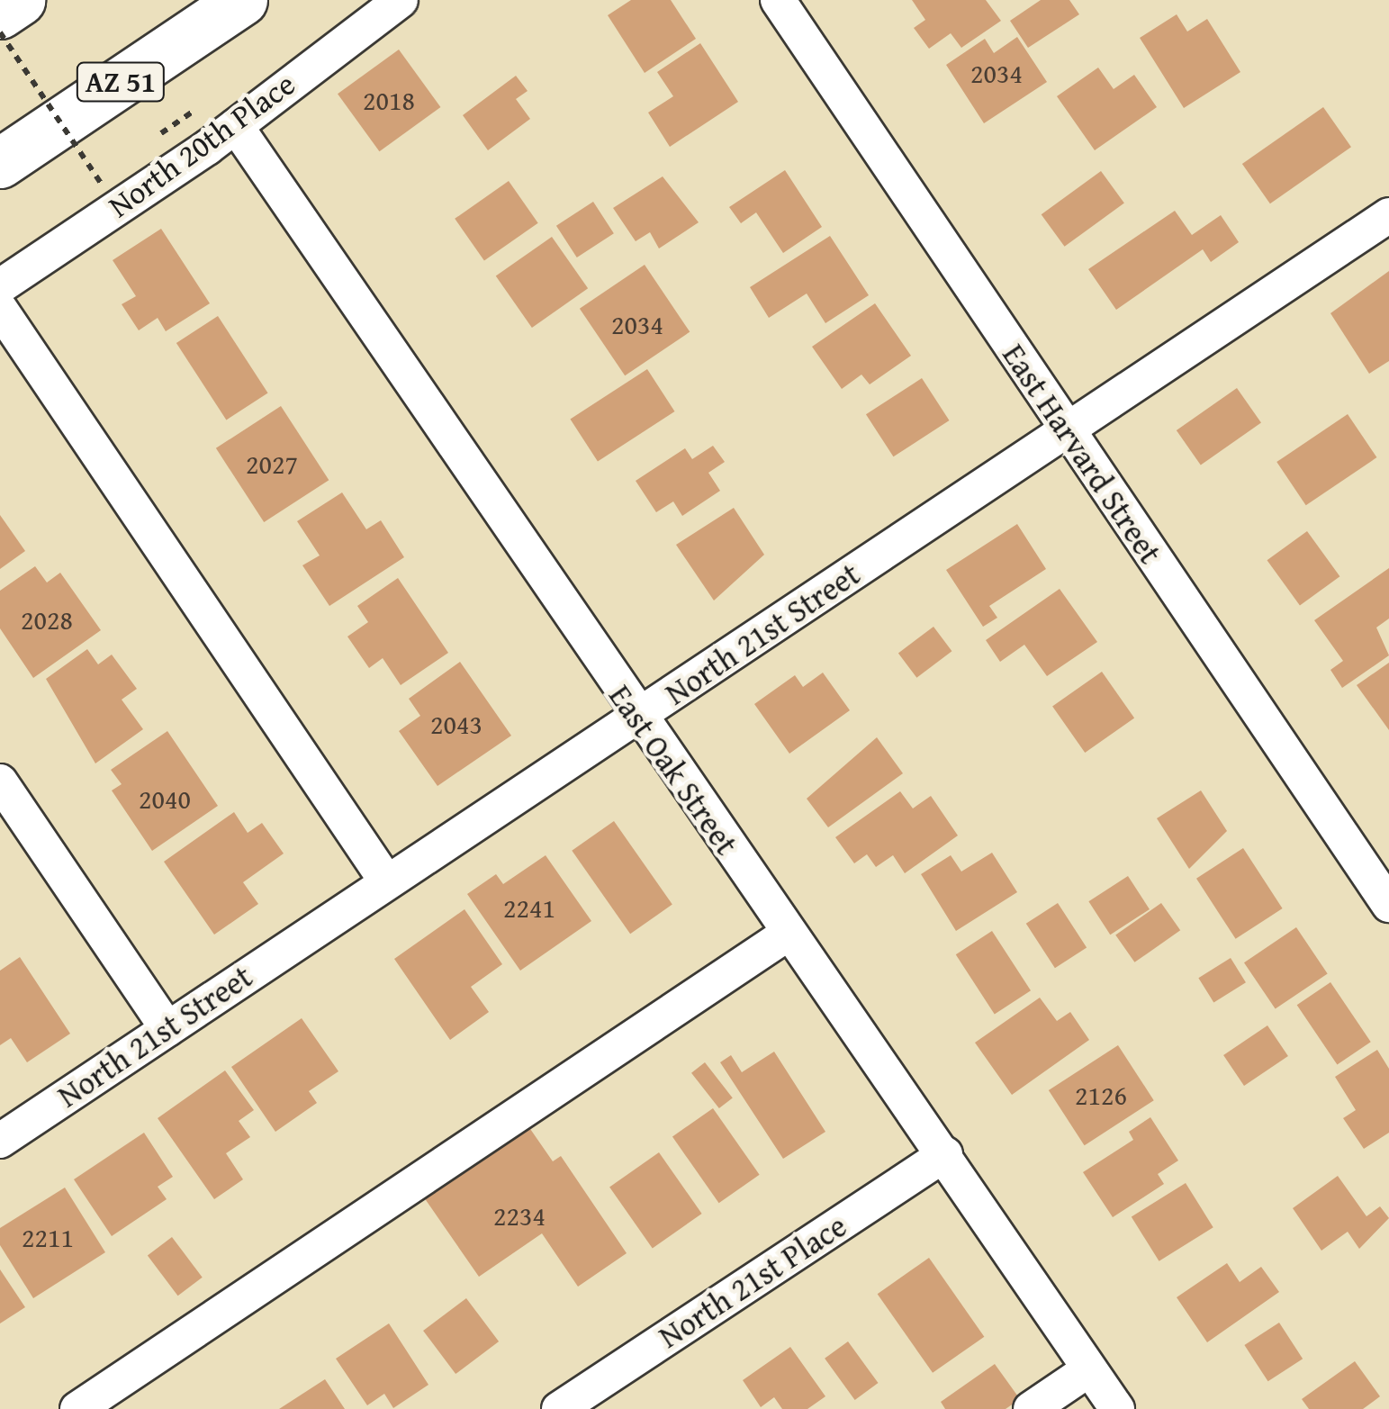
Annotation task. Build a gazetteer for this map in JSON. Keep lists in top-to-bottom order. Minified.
{"streets":{"highway":["AZ 51"],"street":["North 20th Place","East Harvard Street","North 21st Street","East Oak Street","North 21st Place"]},"crossings":[["North 20th Place","East Oak Street"],["East Harvard Street","North 21st Street"],["North 21st Street","East Oak Street"],["East Oak Street","North 21st Place"]],"house_numbers":["2034","2018","2034","2027","2028","2043","2040","2241","2126","2234","2211"]}
